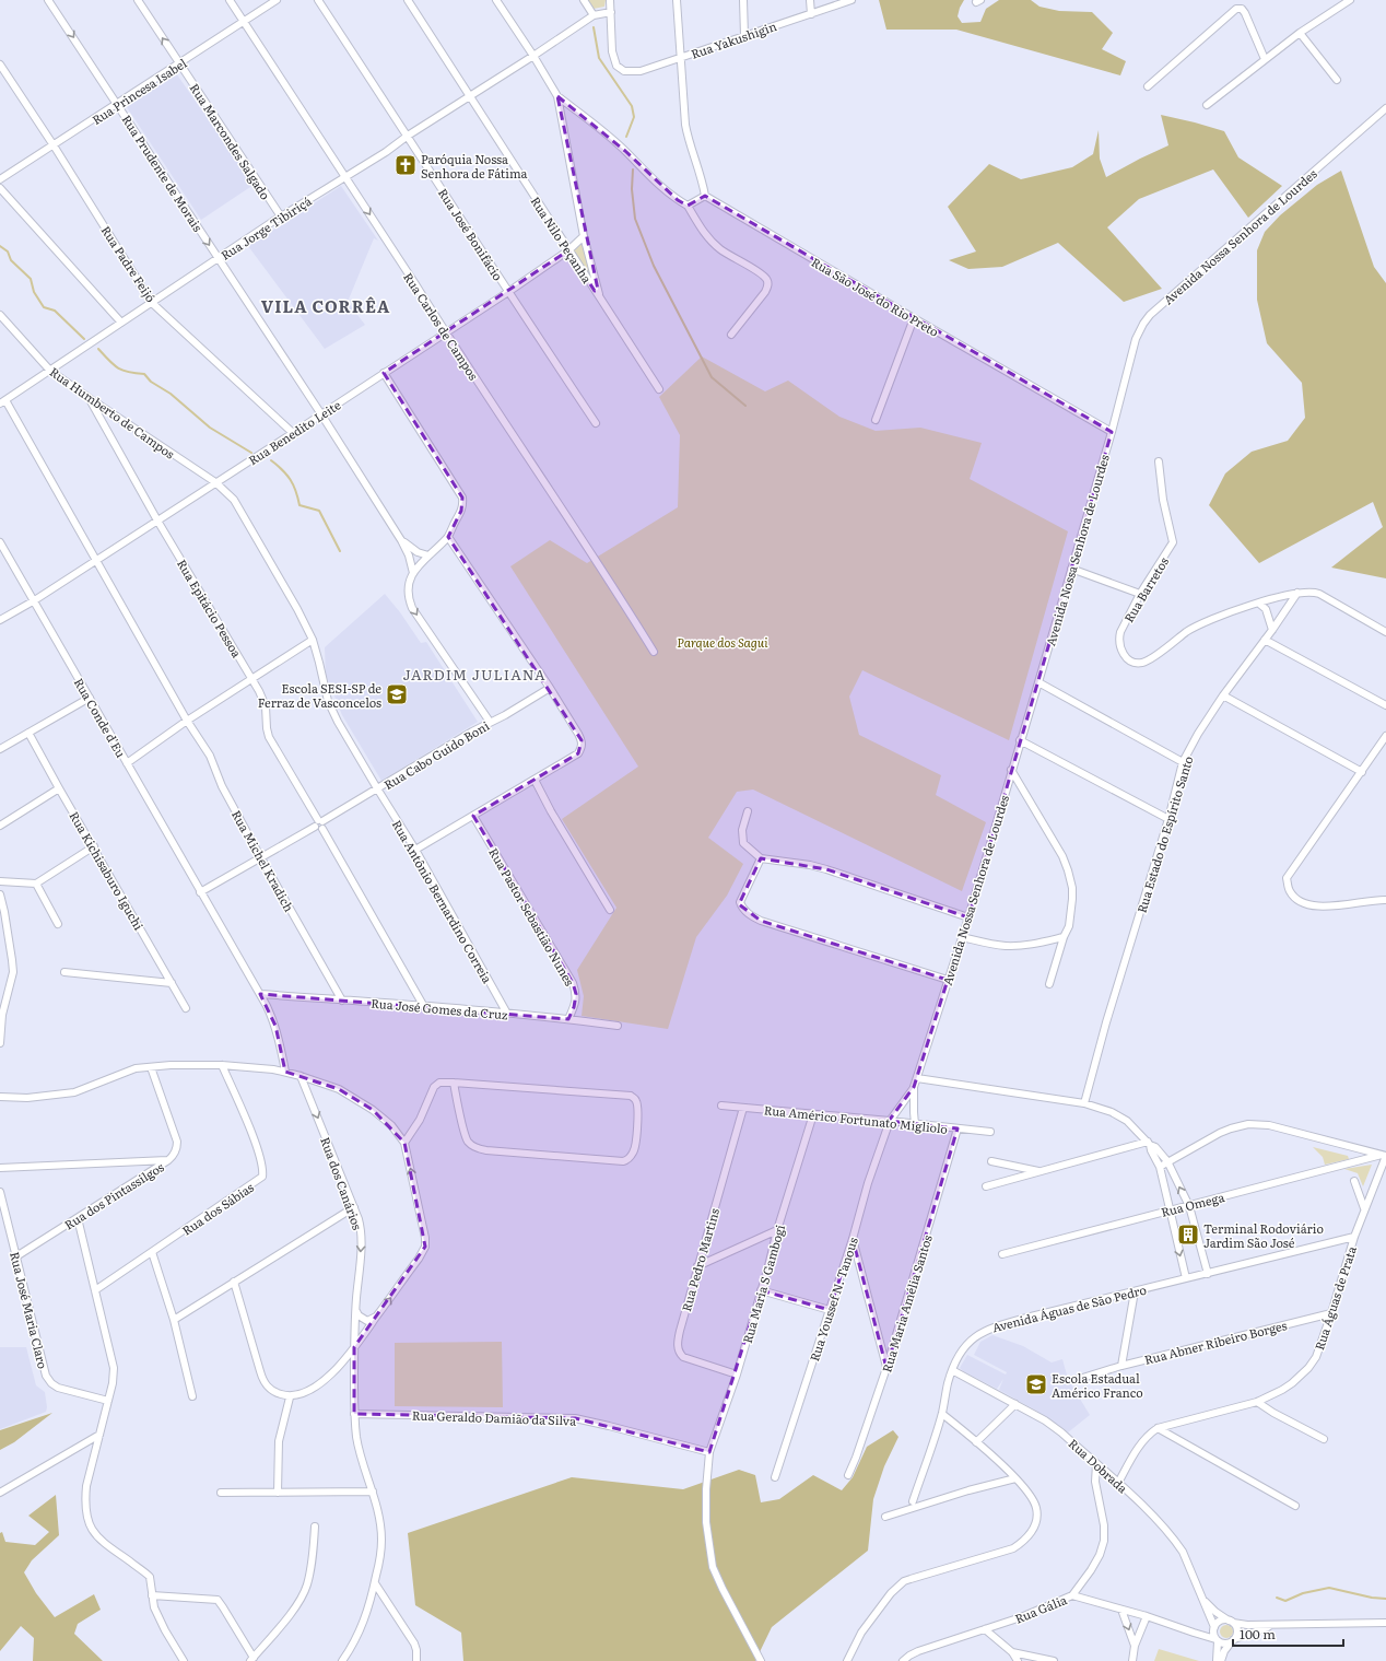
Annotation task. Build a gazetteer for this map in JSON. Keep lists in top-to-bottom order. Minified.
{"streets":{"street":["Rua Yakushigin","Rua Princesa Isabel","Rua Marcondes Salgado","Rua Prudente de Morais","Rua Jorge Tibiriçá","Rua José Bonifácio","Avenida Nossa Senhora de Lourdes","Rua Nilo Peçanha","Rua Padre Feijó","Rua São José do Rio Preto","Rua Carlos de Campos","Rua Humberto de Campos","Rua Benedito Leite","Rua Barretos","Rua Epitácio Pessoa","Rua Conde d'Eu","Rua Cabo Guido Boni","Rua Estado do Espírito Santo","Rua Michel Kradich","Rua Kichisaburo Iguchi","Rua Antônio Bernardino Correia","Rua Pastor Sebastião Nunes","Rua José Gomes da Cruz","Rua Américo Fortunato Migliolo","Rua dos Canários","Rua dos Pintassilgos","Rua Omega","Rua dos Sábias","Rua Pedro Martins","Rua Maria S Gambogi","Rua Águas de Prata","Rua Youssef N. Tanous","Rua Maria Amélia Santos","Avenida Águas de São Pedro","Rua José Maria Claro","Rua Abner Ribeiro Borges","Rua Geraldo Damião da Silva","Rua Dobrada","Rua Gália"]},"crossings":[["Rua Princesa Isabel","Rua Marcondes Salgado"],["Rua Princesa Isabel","Rua Prudente de Morais"],["Rua Princesa Isabel","Rua Padre Feijó"],["Rua Princesa Isabel","Rua Carlos de Campos"],["Rua Marcondes Salgado","Rua Jorge Tibiriçá"],["Rua Prudente de Morais","Rua Jorge Tibiriçá"],["Rua Prudente de Morais","Rua Benedito Leite"],["Rua Jorge Tibiriçá","Rua José Bonifácio"],["Rua Jorge Tibiriçá","Rua Nilo Peçanha"],["Rua Jorge Tibiriçá","Rua Padre Feijó"],["Rua Jorge Tibiriçá","Rua Carlos de Campos"],["Rua Jorge Tibiriçá","Rua Humberto de Campos"],["Rua Jorge Tibiriçá","Rua Michel Kradich"],["Rua José Bonifácio","Rua Benedito Leite"],["Avenida Nossa Senhora de Lourdes","Rua São José do Rio Preto"],["Avenida Nossa Senhora de Lourdes","Rua Youssef N. Tanous"],["Rua Nilo Peçanha","Rua Benedito Leite"],["Rua Padre Feijó","Rua Benedito Leite"],["Rua Carlos de Campos","Rua Benedito Leite"],["Rua Humberto de Campos","Rua Benedito Leite"],["Rua Humberto de Campos","Rua Epitácio Pessoa"],["Rua Humberto de Campos","Rua Antônio Bernardino Correia"],["Rua Benedito Leite","Rua Epitácio Pessoa"],["Rua Benedito Leite","Rua Conde d'Eu"],["Rua Benedito Leite","Rua Michel Kradich"],["Rua Barretos","Rua Estado do Espírito Santo"],["Rua Epitácio Pessoa","Rua Cabo Guido Boni"],["Rua Epitácio Pessoa","Rua José Gomes da Cruz"],["Rua Conde d'Eu","Rua Cabo Guido Boni"],["Rua Conde d'Eu","Rua José Gomes da Cruz"],["Rua Cabo Guido Boni","Rua Michel Kradich"],["Rua Cabo Guido Boni","Rua Antônio Bernardino Correia"],["Rua Michel Kradich","Rua José Gomes da Cruz"],["Rua Antônio Bernardino Correia","Rua José Gomes da Cruz"],["Rua Pastor Sebastião Nunes","Rua José Gomes da Cruz"],["Rua Américo Fortunato Migliolo","Rua Pedro Martins"],["Rua Américo Fortunato Migliolo","Rua Maria S Gambogi"],["Rua Américo Fortunato Migliolo","Rua Youssef N. Tanous"],["Rua Américo Fortunato Migliolo","Rua Maria Amélia Santos"],["Rua dos Canários","Rua Geraldo Damião da Silva"],["Rua dos Pintassilgos","Rua José Maria Claro"],["Rua Omega","Rua Águas de Prata"],["Rua Pedro Martins","Rua Maria S Gambogi"],["Rua Maria S Gambogi","Rua Geraldo Damião da Silva"],["Rua Águas de Prata","Avenida Águas de São Pedro"],["Rua Águas de Prata","Rua Abner Ribeiro Borges"],["Rua Águas de Prata","Rua Dobrada"],["Avenida Águas de São Pedro","Rua Dobrada"],["Rua Dobrada","Rua Gália"]],"one_way":["Rua Prudente de Morais","Rua dos Canários"],"districts":["VILA CORRÊA","JARDIM JULIANA"],"parks":["Parque dos Sagui"],"places":{"church":["Paróquia Nossa Senhora de Fátima"],"school or university":["Escola SESI-SP de Ferraz de Vasconcelos","Escola Estadual Américo Franco"],"building":["Terminal Rodoviário Jardim São José"]},"scale_bar":"100 m"}
